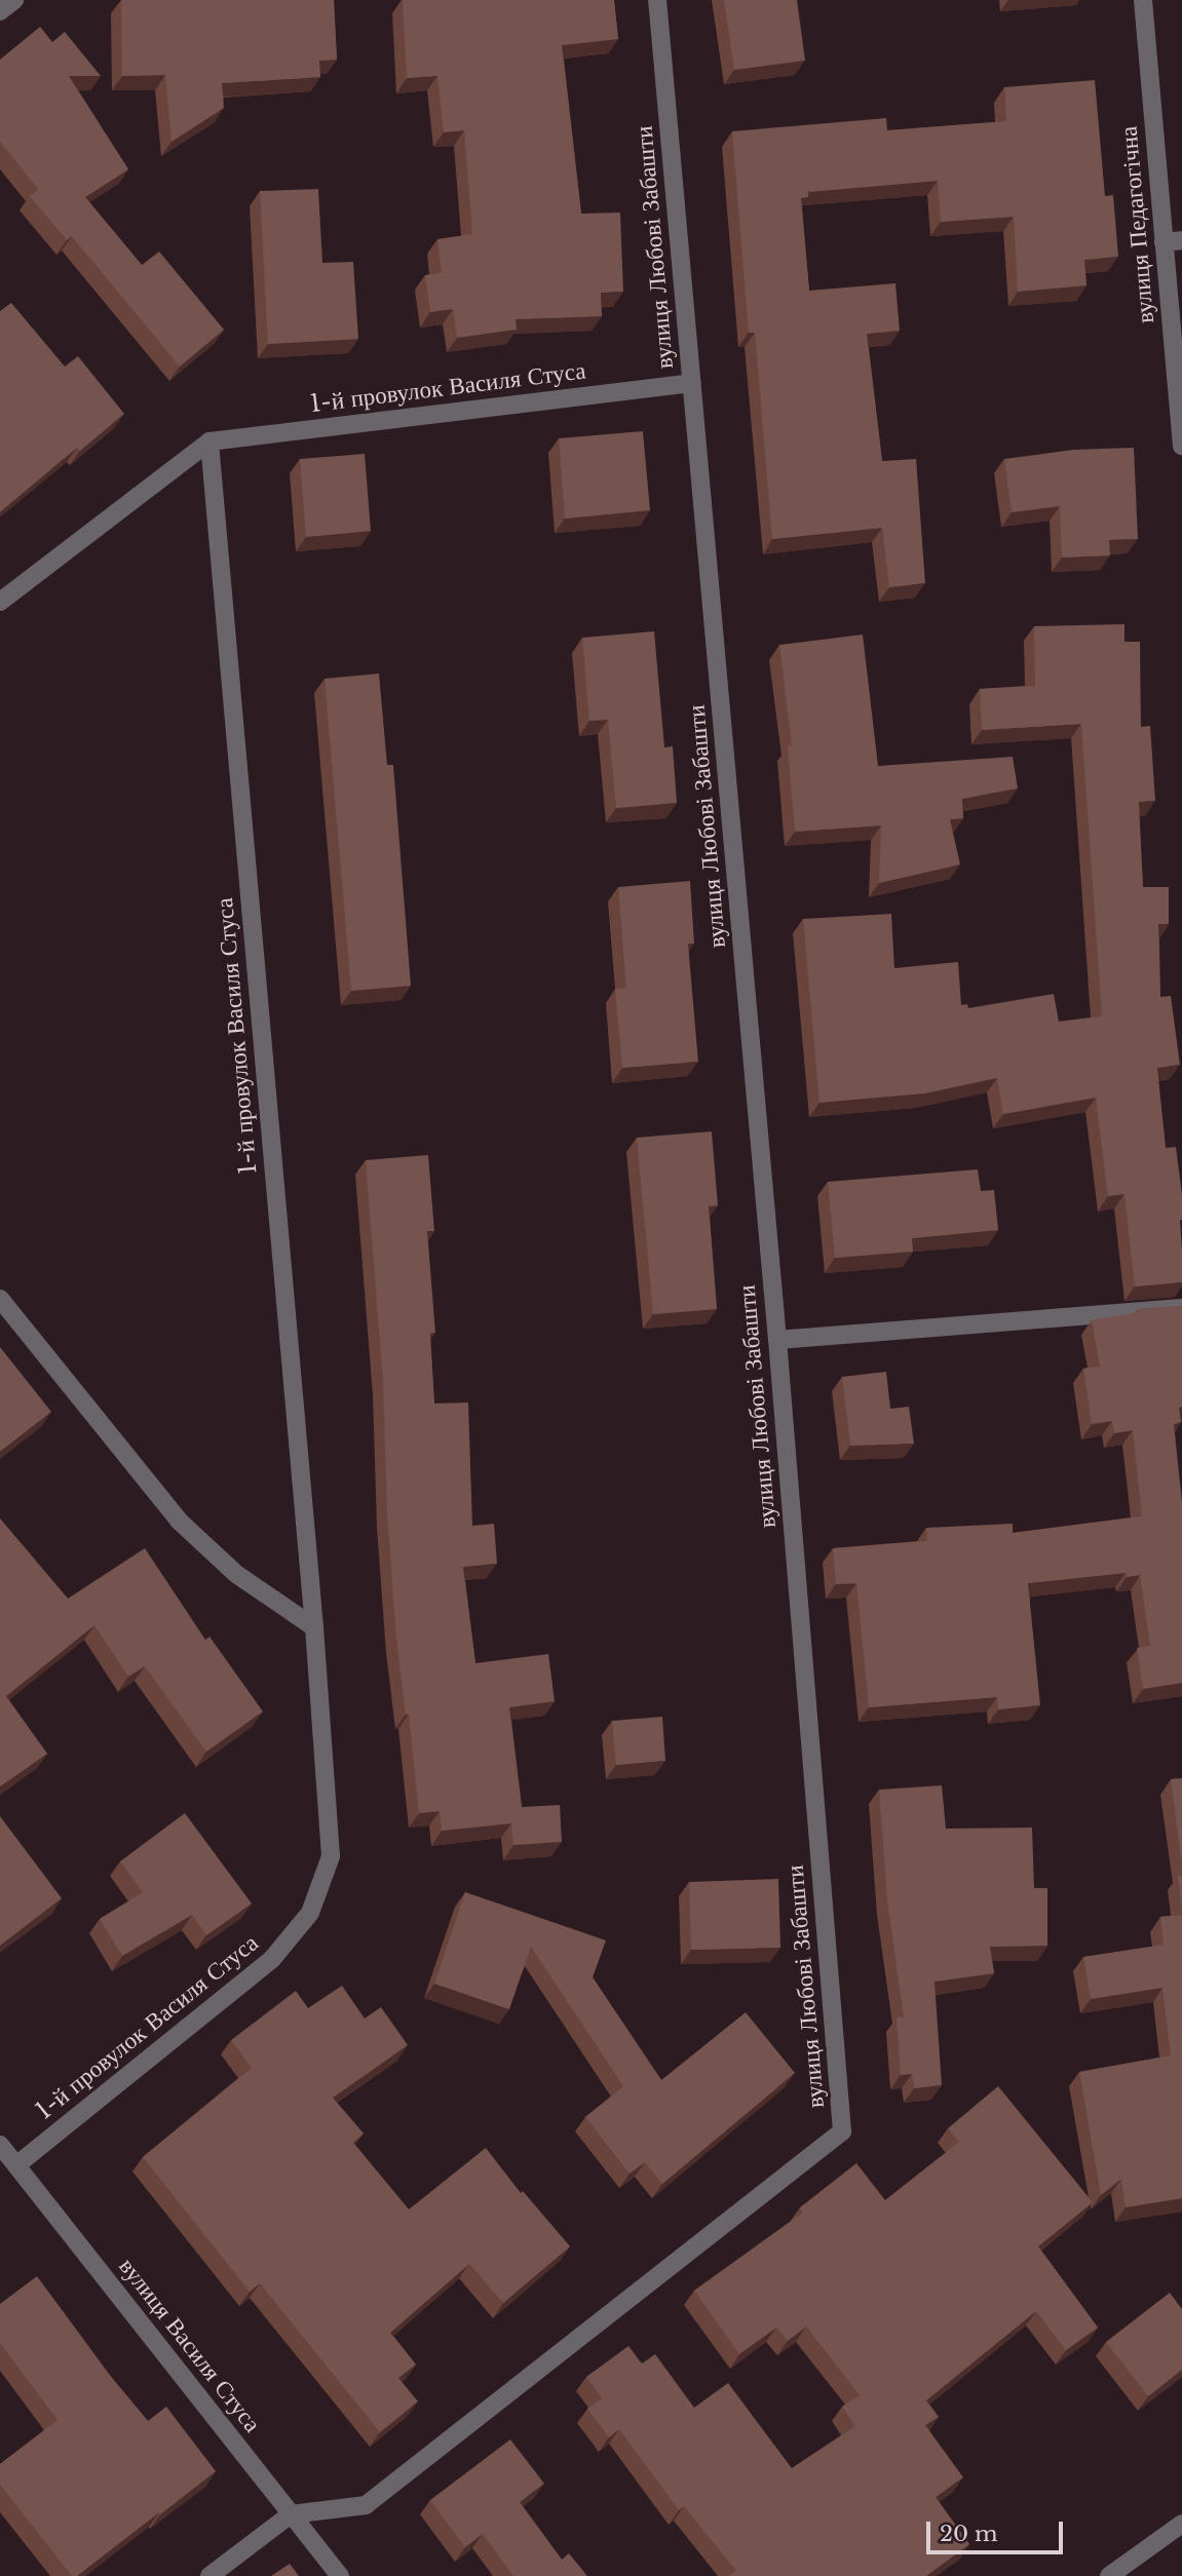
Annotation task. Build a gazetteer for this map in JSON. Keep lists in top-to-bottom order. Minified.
{"streets":{"street":["вулиця Педагогічна","вулиця Любові Забашти","1-й провулок Василя Стуса","вулиця Василя Стуса"]},"crossings":[["вулиця Любові Забашти","1-й провулок Василя Стуса"],["вулиця Любові Забашти","вулиця Василя Стуса"],["1-й провулок Василя Стуса","вулиця Василя Стуса"]],"scale_bar":"20 m"}
